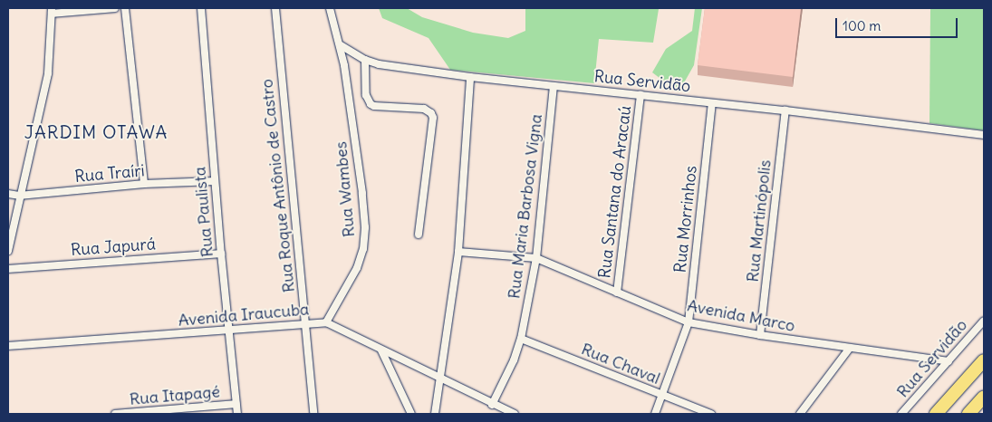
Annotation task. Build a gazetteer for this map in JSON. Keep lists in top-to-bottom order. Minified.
{"streets":{"street":["Rua Servidão","Rua Traíri","Rua Roque Antônio de Castro","Rua Wambes","Rua Santana do Aracaú","Rua Maria Barbosa Vigna","Rua Paulista","Rua Morrinhos","Rua Martinópolis","Rua Japurá","Avenida Iraucuba","Avenida Marco","Rua Chaval","Rua Itapagé"]},"crossings":[["Rua Servidão","Rua Wambes"],["Rua Servidão","Rua Santana do Aracaú"],["Rua Servidão","Rua Maria Barbosa Vigna"],["Rua Servidão","Rua Morrinhos"],["Rua Servidão","Rua Martinópolis"],["Rua Servidão","Avenida Marco"],["Rua Traíri","Rua Paulista"],["Rua Roque Antônio de Castro","Avenida Iraucuba"],["Rua Wambes","Avenida Iraucuba"],["Rua Santana do Aracaú","Avenida Marco"],["Rua Maria Barbosa Vigna","Avenida Iraucuba"],["Rua Maria Barbosa Vigna","Avenida Marco"],["Rua Maria Barbosa Vigna","Rua Chaval"],["Rua Paulista","Rua Japurá"],["Rua Paulista","Avenida Iraucuba"],["Rua Paulista","Rua Itapagé"],["Rua Morrinhos","Avenida Marco"],["Rua Morrinhos","Rua Chaval"],["Rua Martinópolis","Avenida Marco"]],"districts":["JARDIM OTAWA"],"scale_bar":"100 m"}
